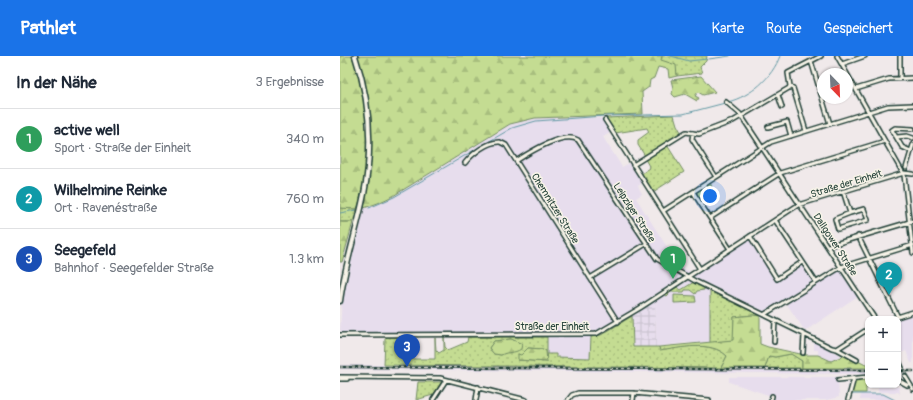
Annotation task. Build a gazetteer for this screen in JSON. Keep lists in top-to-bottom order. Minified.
{"streets":{"street":["Straße der Einheit","Chemnitzer Straße","Leipziger Straße","Dallgower Straße"]},"crossings":[["Straße der Einheit","Chemnitzer Straße"],["Straße der Einheit","Leipziger Straße"],["Straße der Einheit","Dallgower Straße"],["Chemnitzer Straße","Leipziger Straße"]],"north":"bottom right","page":{"header":"Pathlet","nav":["Karte","Route","Gespeichert"],"heading":["In der Nähe","3 Ergebnisse"],"list":[{"mark":"1","name":"active well","note":"Sport · Straße der Einheit","value":"340 m"},{"mark":"2","name":"Wilhelmine Reinke","note":"Ort · Ravenéstraße","value":"760 m"},{"mark":"3","name":"Seegefeld","note":"Bahnhof · Seegefelder Straße","value":"1.3 km"}],"pins":["1","2","3"],"map_buttons":["+","−"]}}
